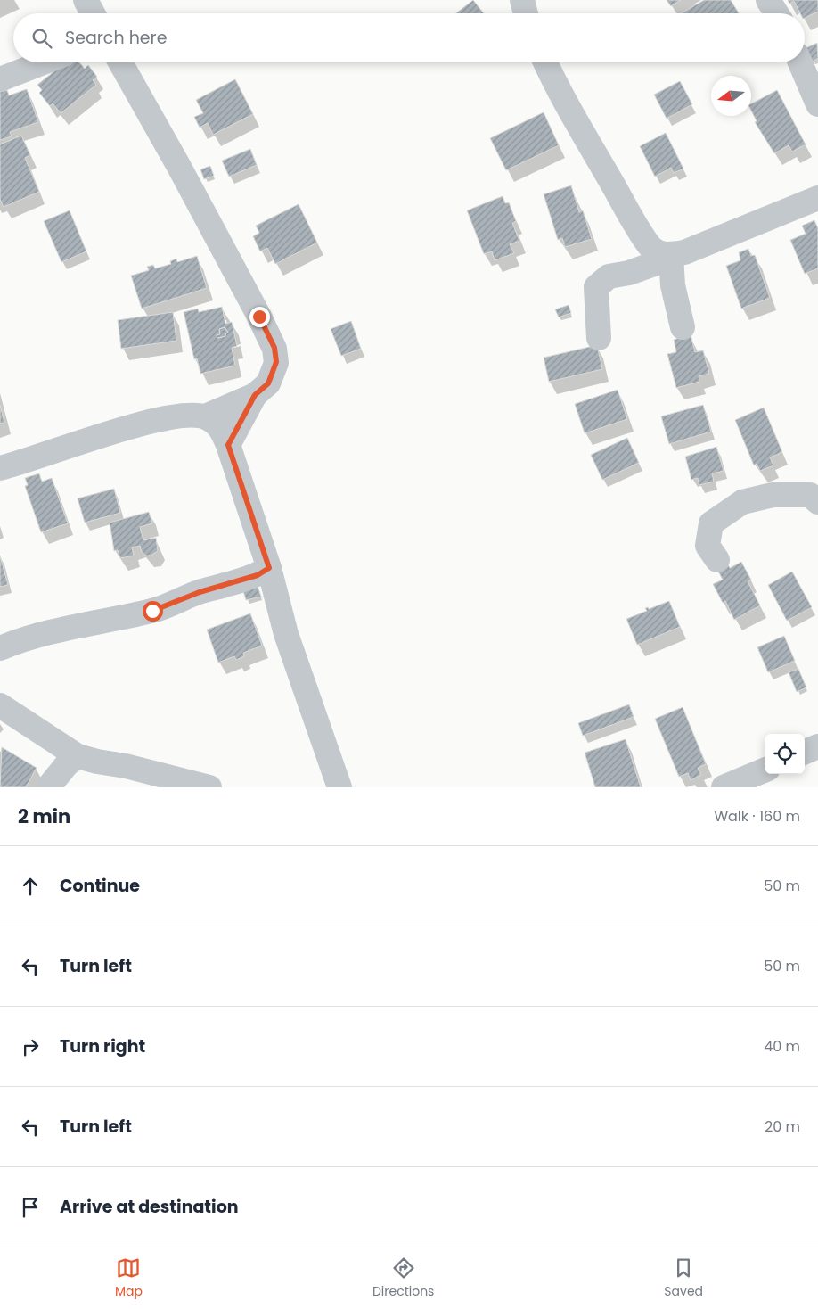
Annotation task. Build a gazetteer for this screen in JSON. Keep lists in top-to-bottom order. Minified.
{"north":"left","page":{"search":"Search here","heading":["2 min","Walk · 160 m"],"list":[["Continue","50 m"],["Turn left","50 m"],["Turn right","40 m"],["Turn left","20 m"],"Arrive at destination"],"nav":["Map","Directions","Saved"]}}
